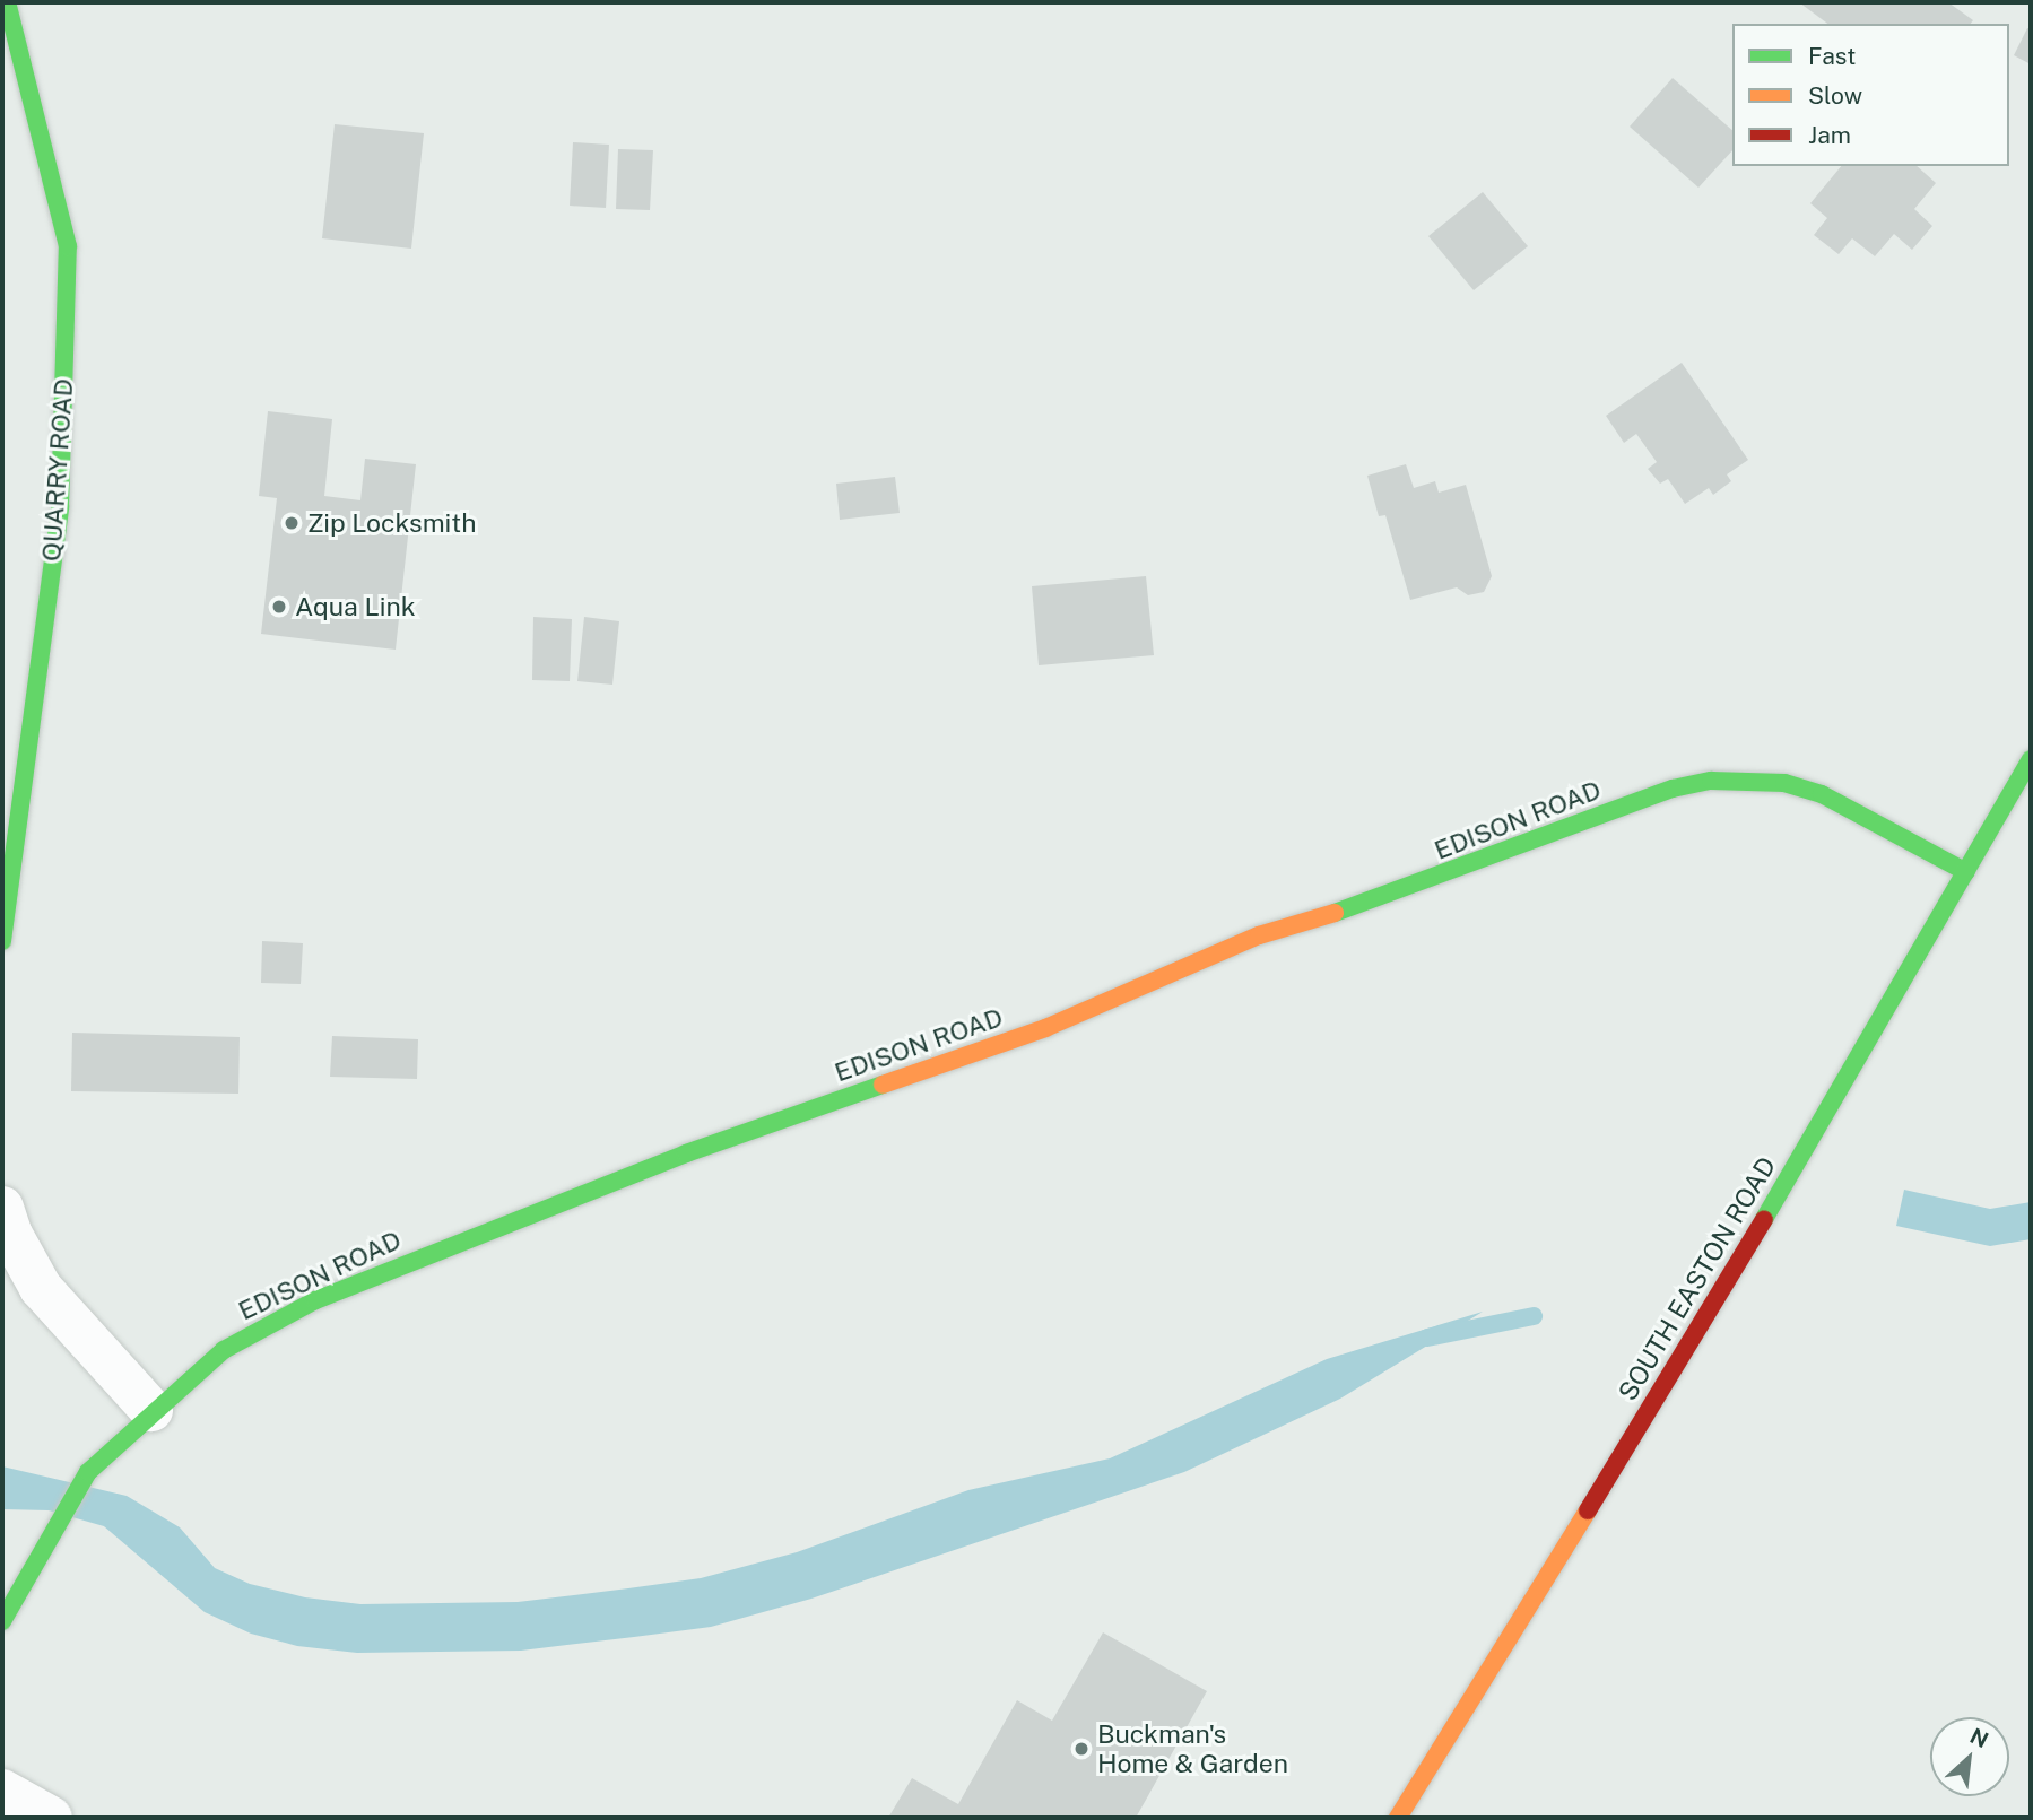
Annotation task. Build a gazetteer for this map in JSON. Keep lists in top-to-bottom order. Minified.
{"streets":{"main road":["QUARRY ROAD","EDISON ROAD","SOUTH EASTON ROAD"]},"crossings":[["EDISON ROAD","SOUTH EASTON ROAD"]],"places":["Zip Locksmith","Aqua Link","Buckman's Home & Garden"],"legend":["Fast","Slow","Jam"],"north":"top right"}
